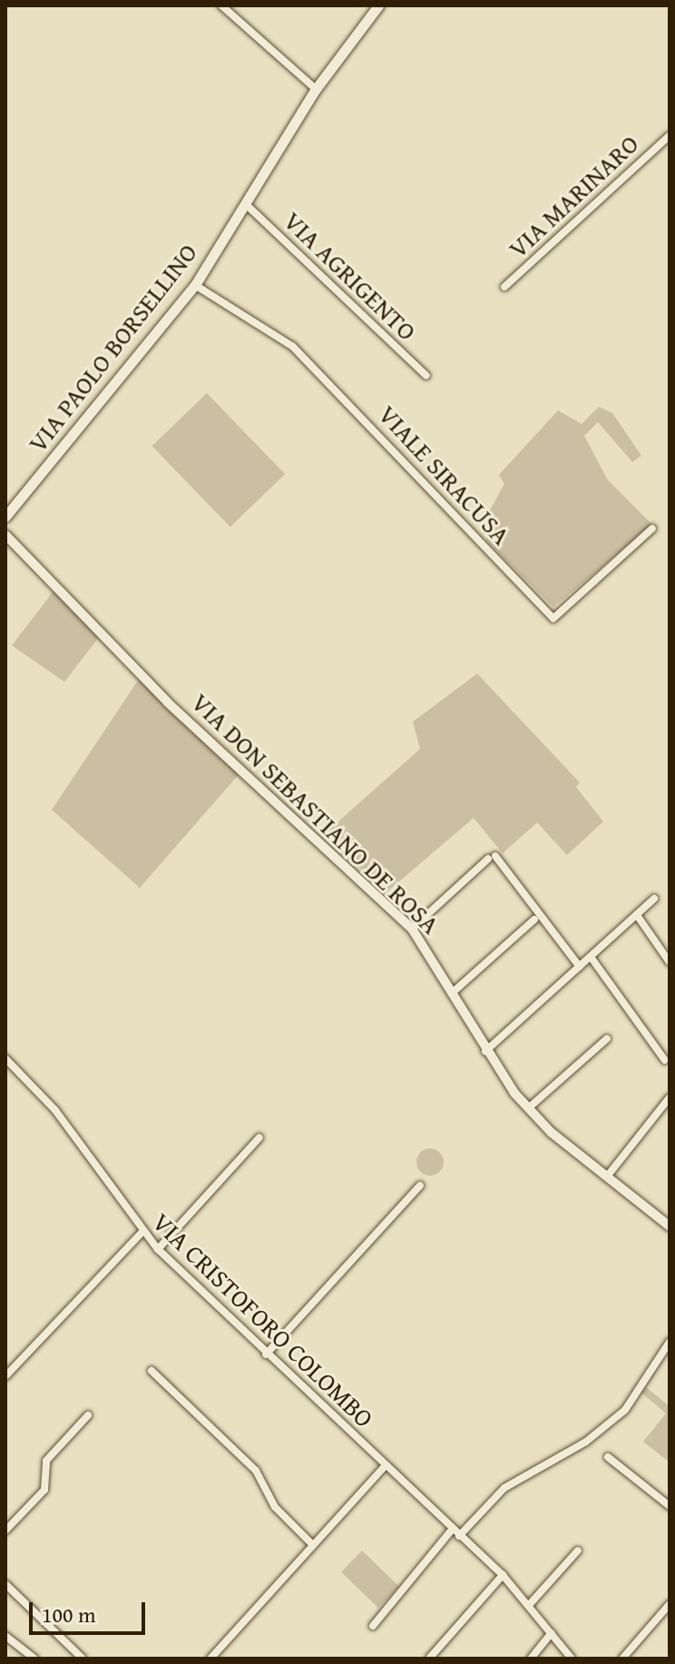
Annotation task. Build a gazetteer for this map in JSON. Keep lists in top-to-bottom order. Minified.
{"streets":{"main road":["VIA PAOLO BORSELLINO"],"street":["VIA MARINARO","VIA AGRIGENTO","VIALE SIRACUSA","VIA DON SEBASTIANO DE ROSA","VIA CRISTOFORO COLOMBO"]},"crossings":[["VIA AGRIGENTO","VIA PAOLO BORSELLINO"],["VIA PAOLO BORSELLINO","VIALE SIRACUSA"]],"scale_bar":"100 m"}
